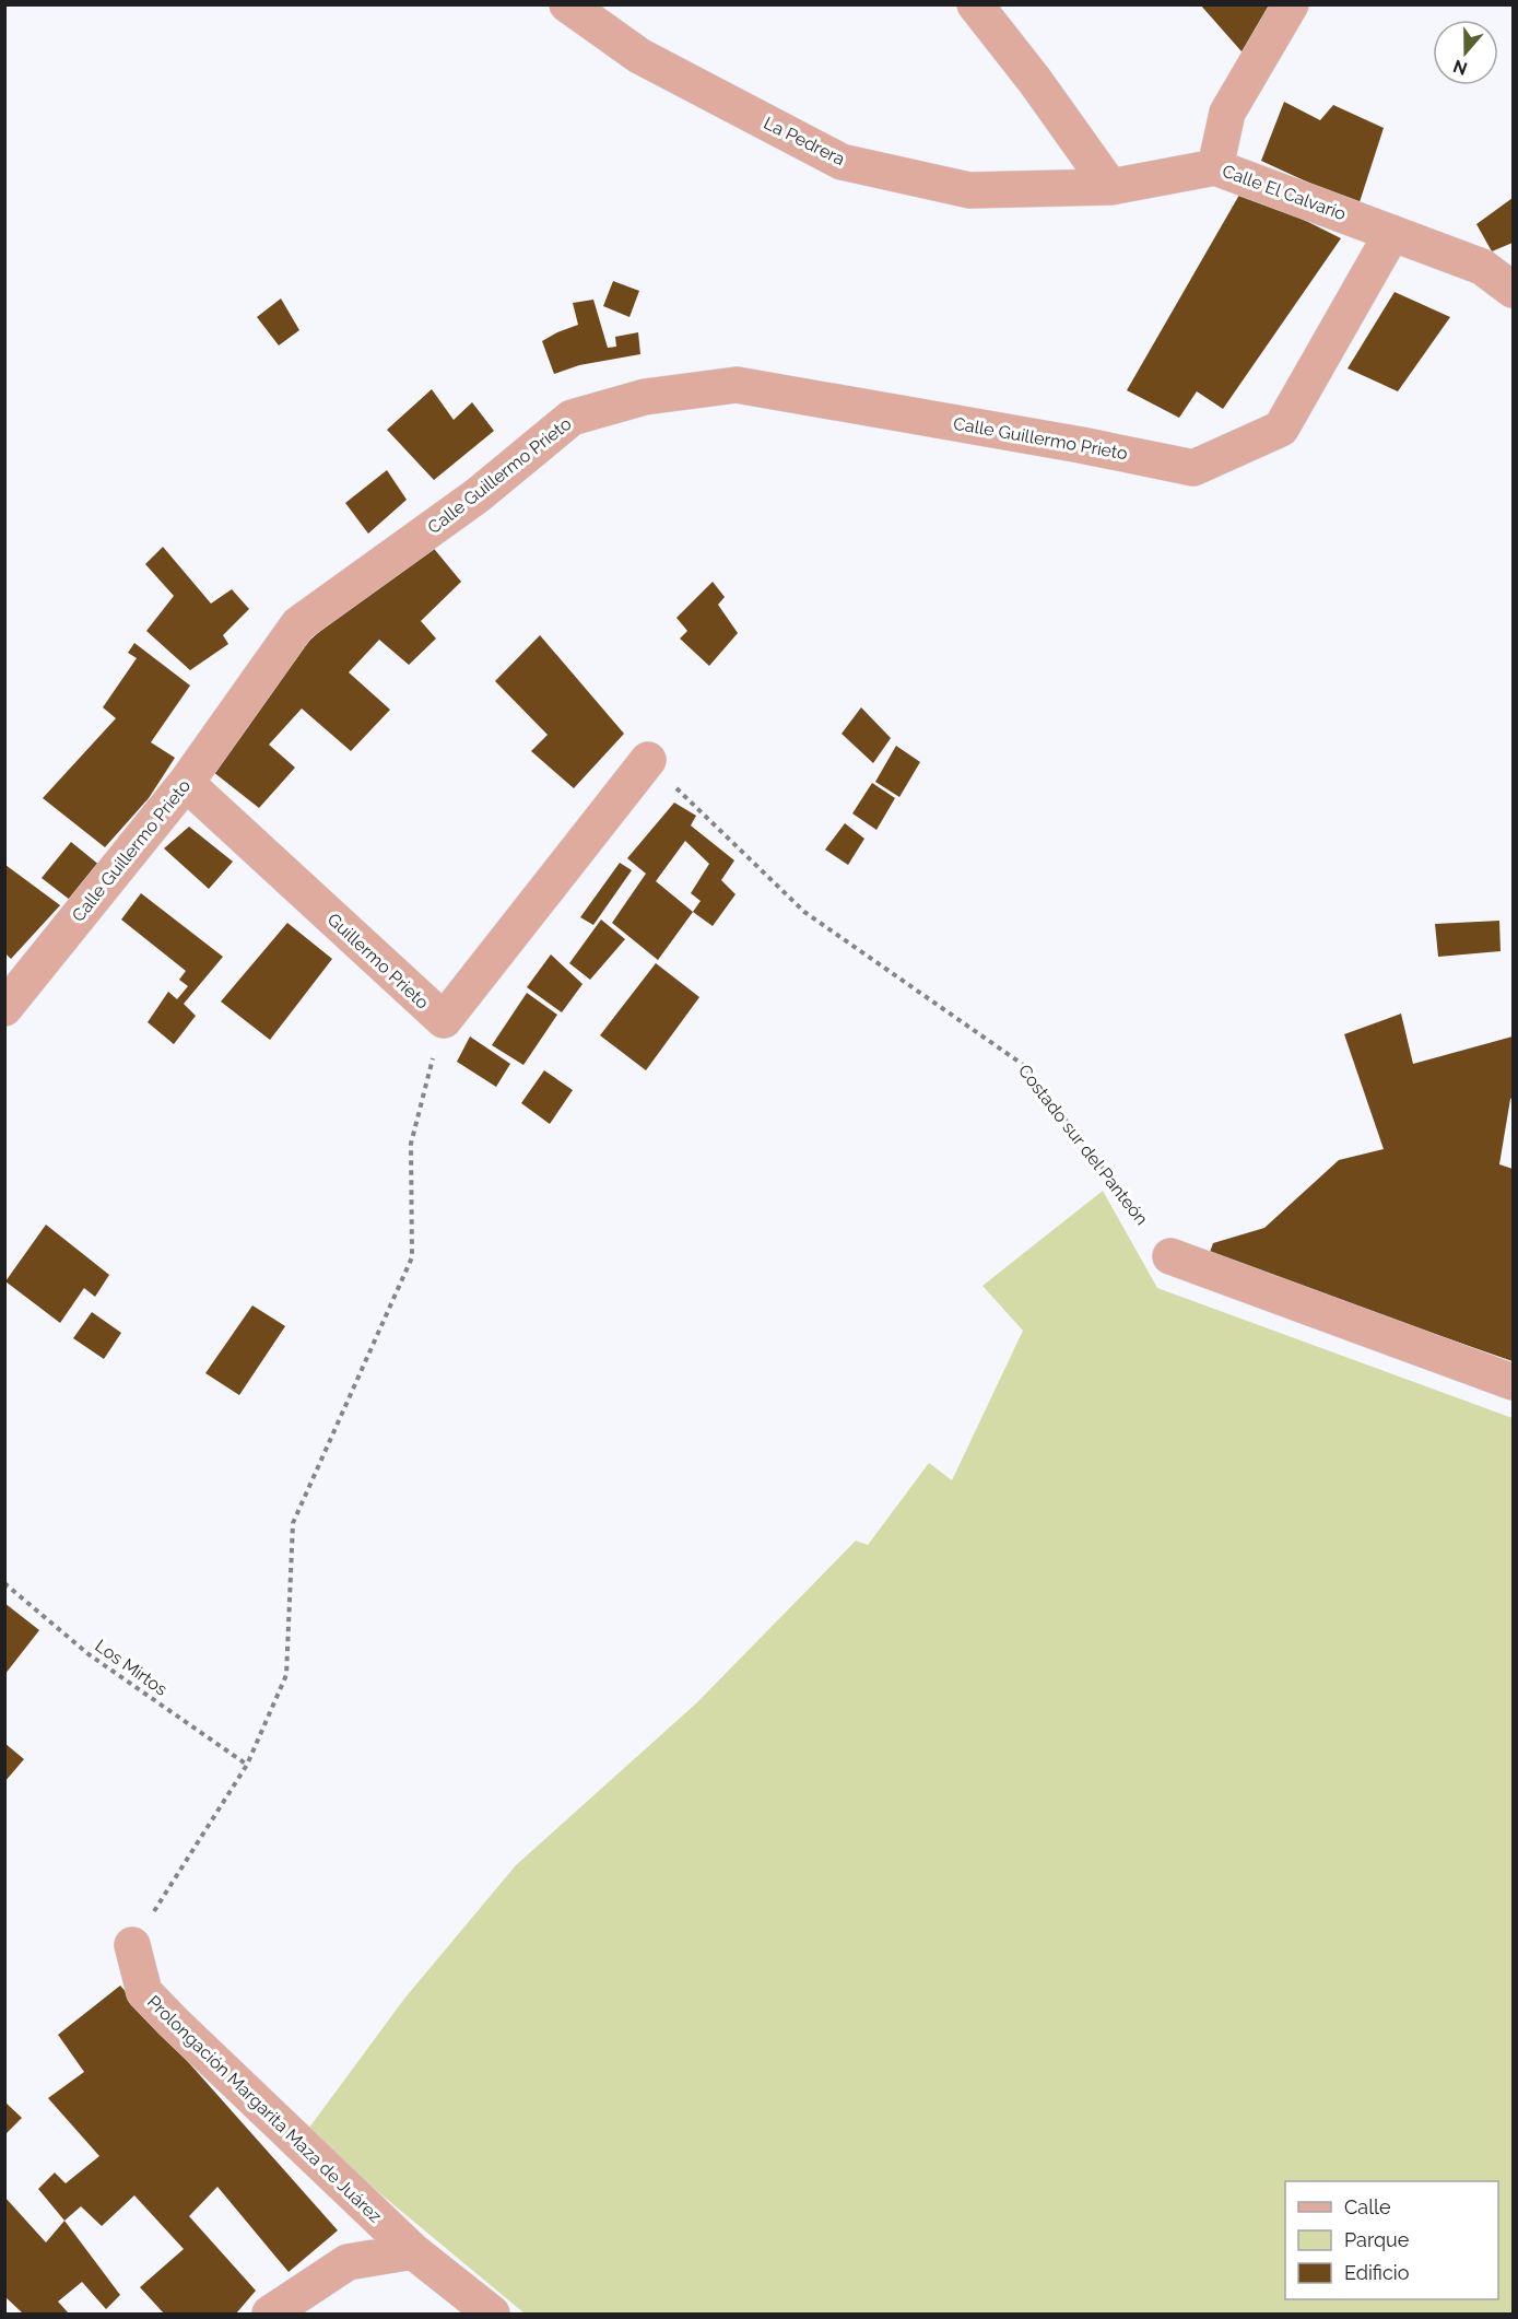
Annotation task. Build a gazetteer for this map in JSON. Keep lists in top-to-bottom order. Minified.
{"streets":{"street":["La Pedrera","Calle El Calvario","Calle Guillermo Prieto","Guillermo Prieto","Prolongación Margarita Maza de Juárez"],"path":["Costado sur del Panteón","Los Mirtos"]},"crossings":[["La Pedrera","Calle El Calvario"],["Calle El Calvario","Calle Guillermo Prieto"],["Calle Guillermo Prieto","Guillermo Prieto"],["Guillermo Prieto","Costado sur del Panteón"]],"legend":["Calle","Parque","Edificio"],"north":"bottom"}
